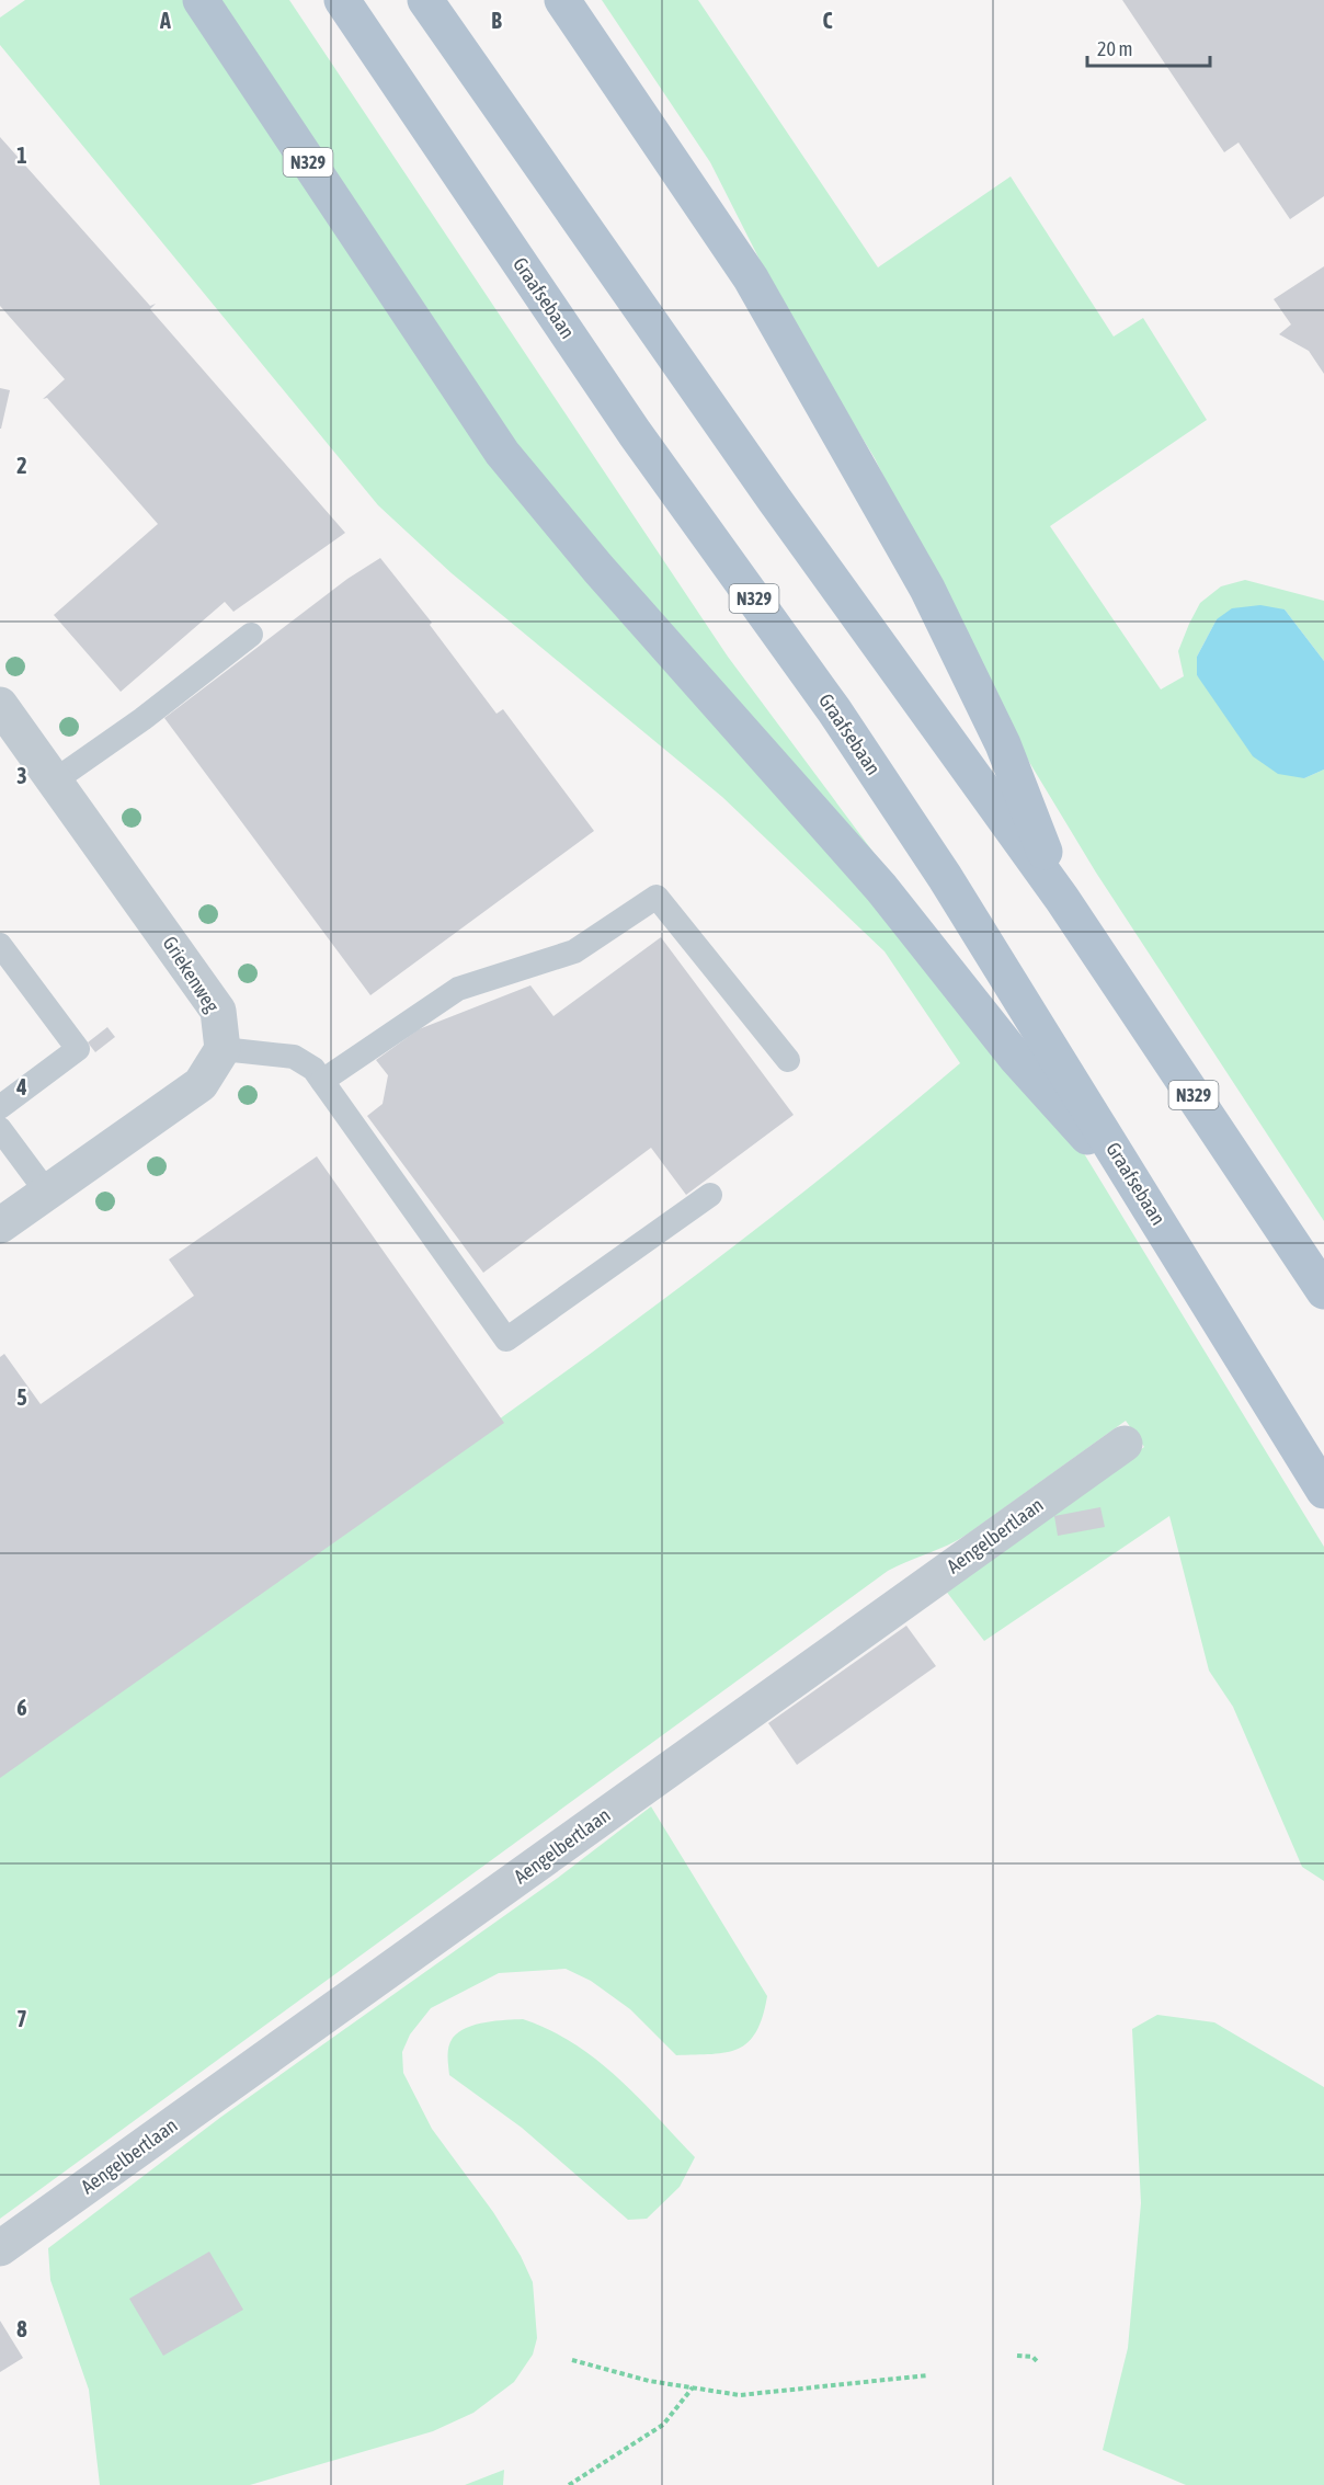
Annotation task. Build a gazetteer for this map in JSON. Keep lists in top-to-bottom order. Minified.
{"streets":{"main road":["N329","Graafsebaan"],"street":["Griekenweg","Aengelbertlaan"]},"crossings":[["N329","Graafsebaan"]],"scale_bar":"20 m","grid":{"columns":["A","B","C"],"rows":["1","2","3","4","5","6","7","8"]}}
